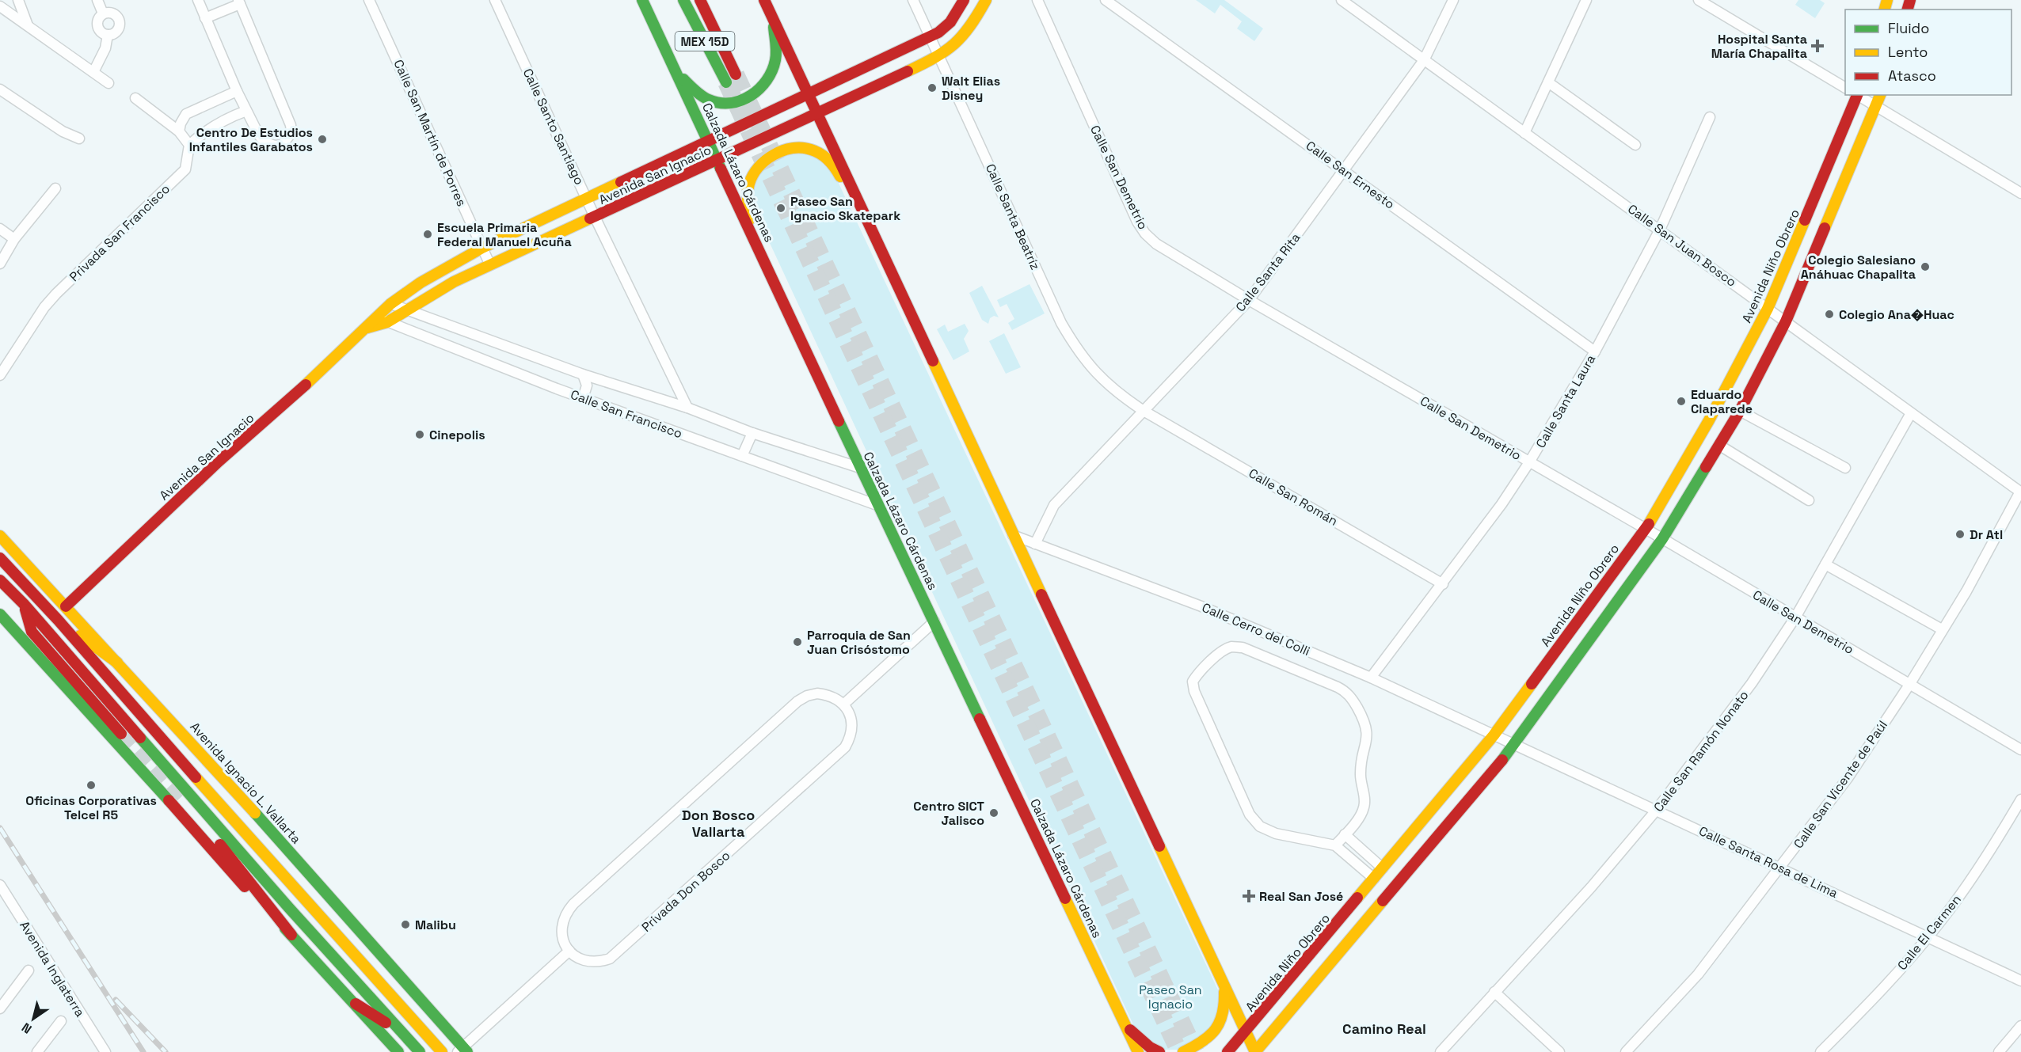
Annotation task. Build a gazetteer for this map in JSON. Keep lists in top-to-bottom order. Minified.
{"streets":{"main road":["MEX 15D","Calzada Lázaro Cárdenas","Avenida San Ignacio","Avenida Niño Obrero","Avenida Ignacio L. Vallarta"],"street":["Calle Santo Santiago","Calle San Martín de Porres","Calle San Ernesto","Calle San Demetrio","Calle Santa Beatríz","Privada San Francisco","Calle San Juan Bosco","Calle Santa Rita","Calle Santa Laura","Calle San Francisco","Calle San Román","Calle Cerro del Colli","Calle San Ramón Nonato","Calle San Vicente de Paúl","Calle Santa Rosa de Lima","Privada Don Bosco","Calle El Carmen","Avenida Inglaterra"]},"crossings":[["Calle Santo Santiago","Avenida San Ignacio"],["Calle Santo Santiago","Calle San Francisco"],["Calle San Martín de Porres","Avenida San Ignacio"],["Calzada Lázaro Cárdenas","Avenida San Ignacio"],["Calzada Lázaro Cárdenas","Calle San Francisco"],["Avenida San Ignacio","Calle Santa Beatríz"],["Avenida San Ignacio","Calle San Francisco"],["Avenida San Ignacio","Avenida Ignacio L. Vallarta"],["Calle San Ernesto","Calle Santa Rita"],["Calle San Ernesto","Calle Santa Laura"],["Calle San Demetrio","Avenida Niño Obrero"],["Calle San Demetrio","Calle Santa Rita"],["Calle San Demetrio","Calle Santa Laura"],["Calle San Demetrio","Calle San Ramón Nonato"],["Calle San Demetrio","Calle San Vicente de Paúl"],["Calle Santa Beatríz","Calle Santa Rita"],["Calle Santa Beatríz","Calle San Román"],["Calle San Juan Bosco","Avenida Niño Obrero"],["Calle San Juan Bosco","Calle Santa Rita"],["Calle San Juan Bosco","Calle Santa Laura"],["Calle San Juan Bosco","Calle San Ramón Nonato"],["Calle San Juan Bosco","Calle San Vicente de Paúl"],["Avenida Niño Obrero","Calle Cerro del Colli"],["Calle Santa Rita","Calle San Román"],["Calle Santa Rita","Calle Cerro del Colli"],["Calle Santa Laura","Calle San Román"],["Calle Santa Laura","Calle Cerro del Colli"],["Calle Cerro del Colli","Calle Santa Rosa de Lima"],["Calle San Ramón Nonato","Calle Santa Rosa de Lima"],["Calle San Vicente de Paúl","Calle Santa Rosa de Lima"],["Calle Santa Rosa de Lima","Calle El Carmen"]],"districts":["Don Bosco Vallarta","Camino Real"],"parks":["Paseo San Ignacio"],"places":{"health":["Hospital Santa María Chapalita","Real San José"],"other":["Walt Elias Disney","Centro De Estudios Infantiles Garabatos","Paseo San Ignacio Skatepark","Escuela Primaria Federal Manuel Acuña","Colegio Salesiano Anáhuac Chapalita","Colegio Ana�Huac","Eduardo Claparede","Cinepolis","Dr Atl","Parroquia de San Juan Crisóstomo","Oficinas Corporativas Telcel R5","Centro SICT Jalisco","Malibu"]},"legend":["Fluido","Lento","Atasco"],"north":"bottom left"}
